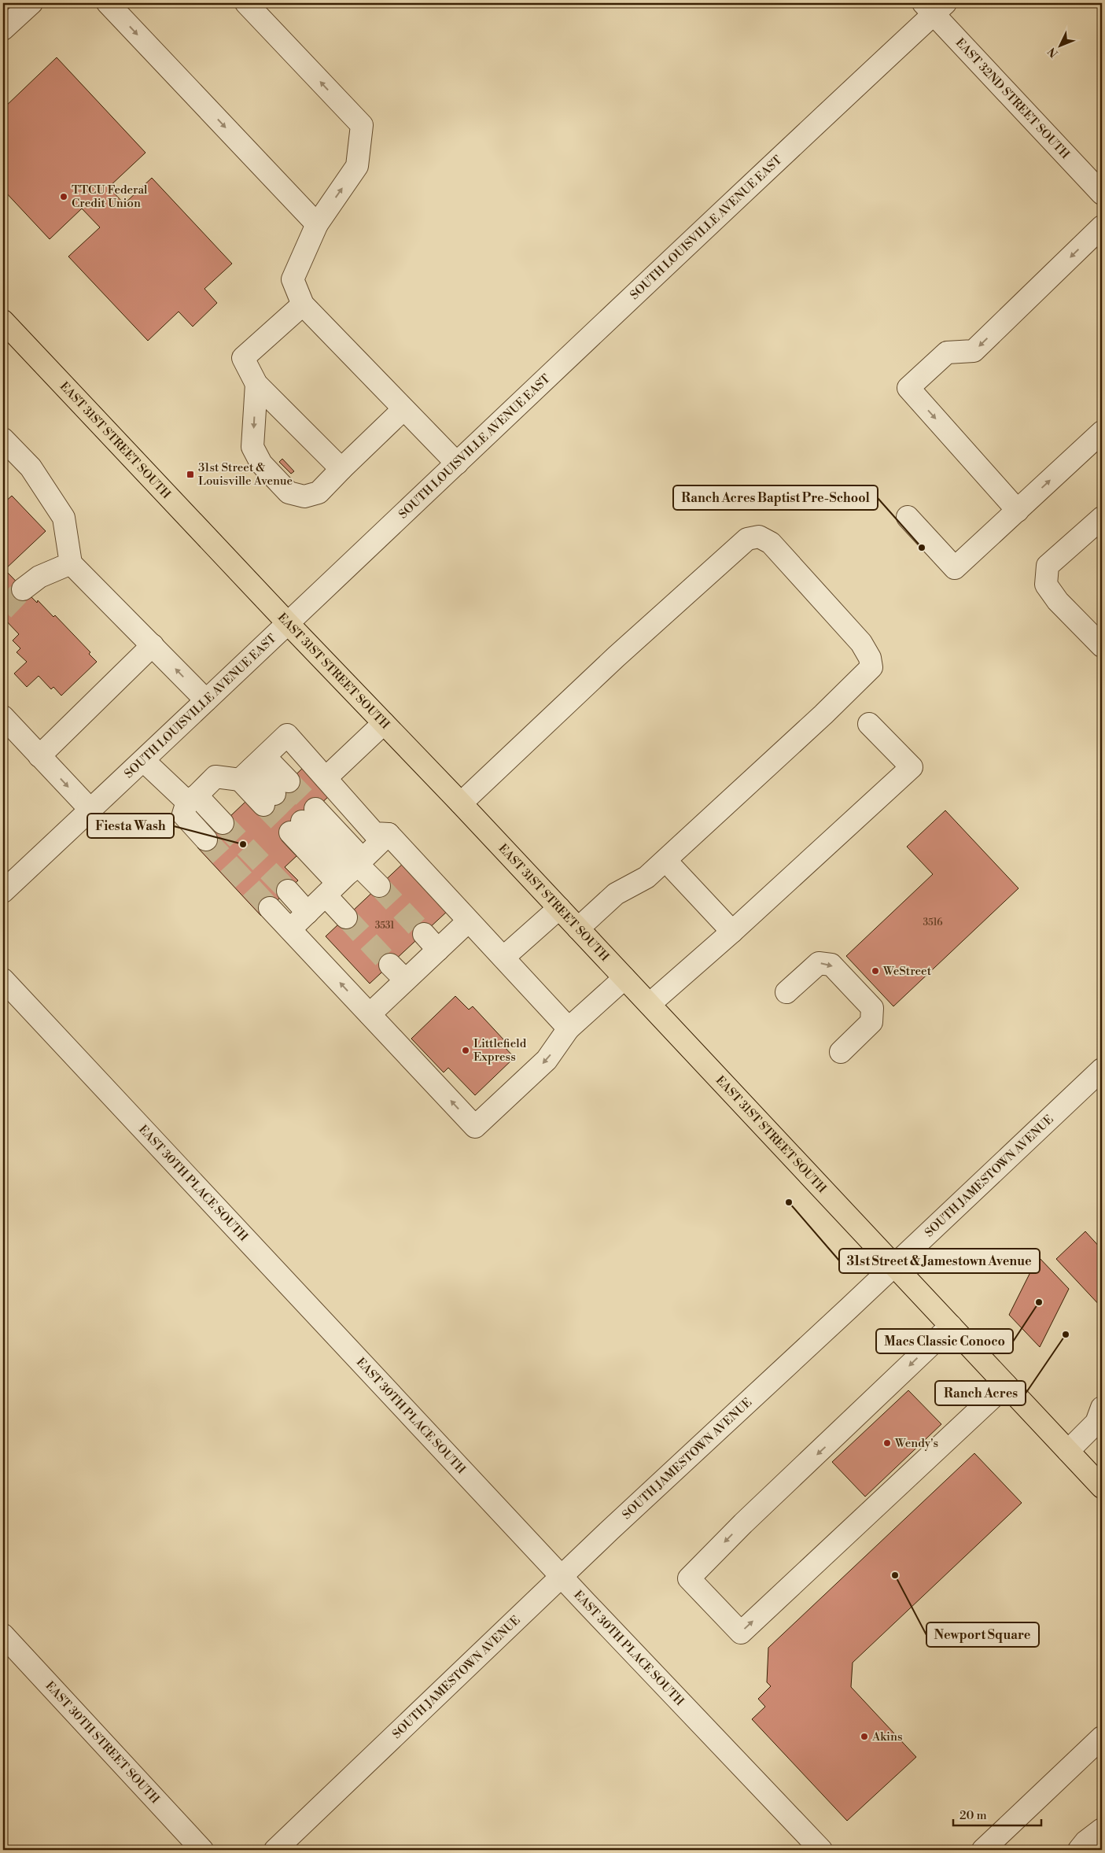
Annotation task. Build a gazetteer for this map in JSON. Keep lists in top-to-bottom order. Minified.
{"streets":{"main road":["EAST 31ST STREET SOUTH"],"street":["EAST 32ND STREET SOUTH","SOUTH LOUISVILLE AVENUE EAST","SOUTH JAMESTOWN AVENUE","EAST 30TH PLACE SOUTH","EAST 30TH STREET SOUTH"]},"crossings":[["EAST 32ND STREET SOUTH","SOUTH LOUISVILLE AVENUE EAST"],["SOUTH LOUISVILLE AVENUE EAST","EAST 31ST STREET SOUTH"],["EAST 31ST STREET SOUTH","SOUTH JAMESTOWN AVENUE"],["SOUTH JAMESTOWN AVENUE","EAST 30TH PLACE SOUTH"]],"places":{"other":["TTCU Federal Credit Union","Ranch Acres Baptist Pre-School","Fiesta Wash","WeStreet","Littlefield Express","31st Street & Jamestown Avenue","Macs Classic Conoco","Ranch Acres","Wendy's","Newport Square","Akins"],"transit":["31st Street & Louisville Avenue"]},"house_numbers":["3516","3531"],"scale_bar":"20 m","north":"bottom left"}
